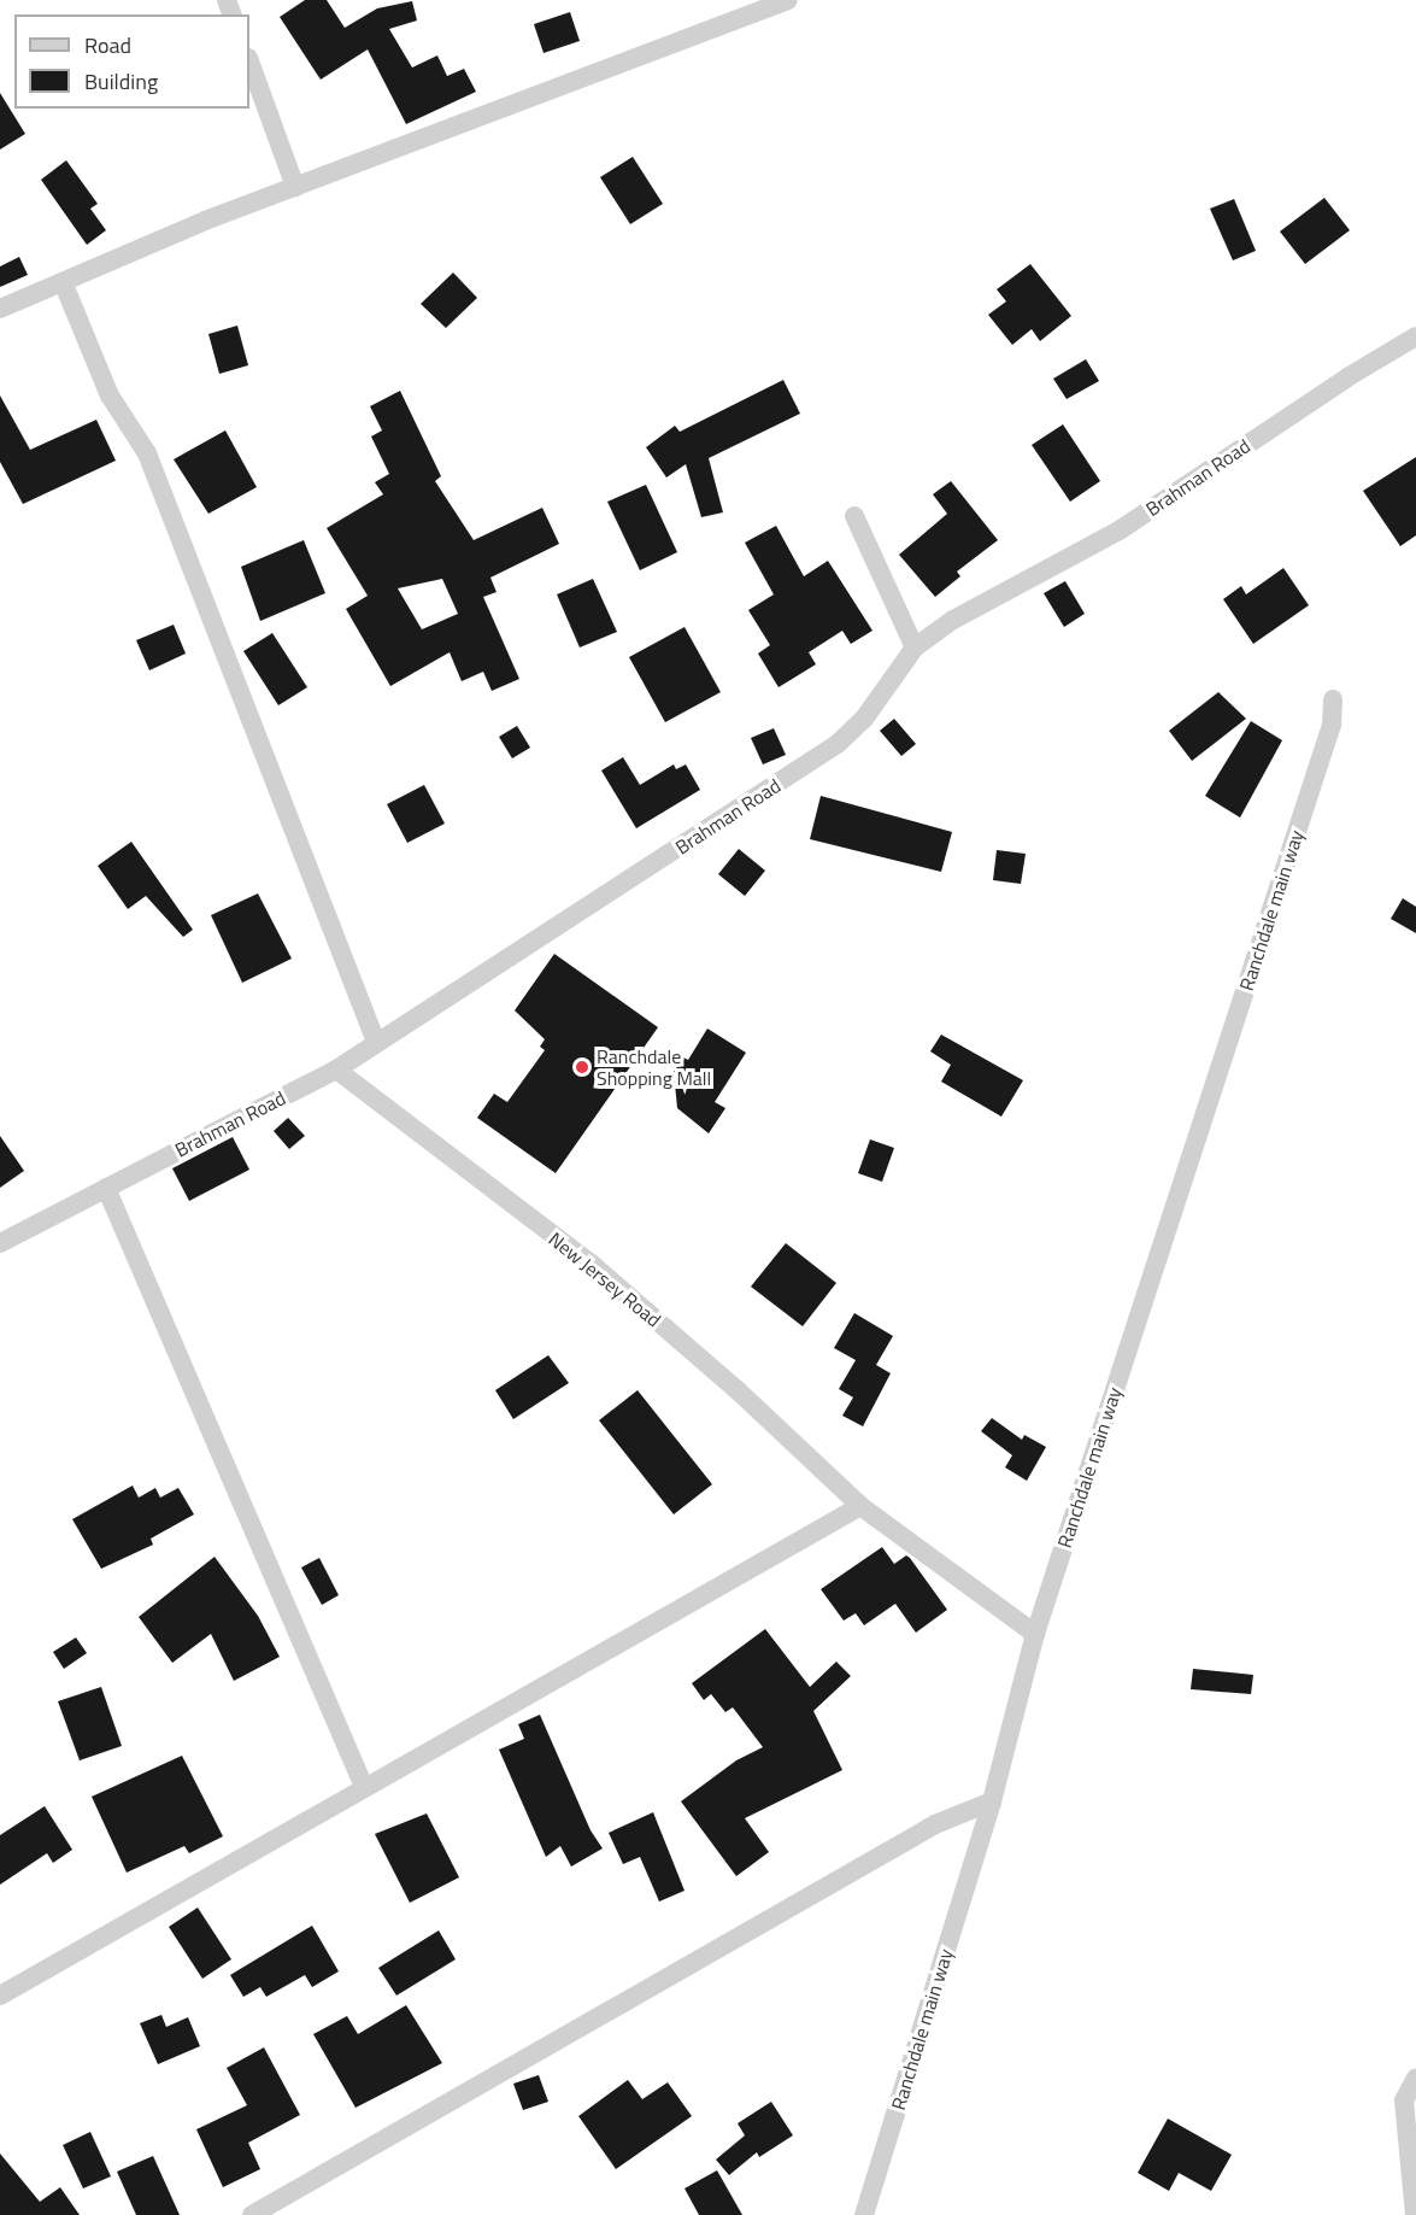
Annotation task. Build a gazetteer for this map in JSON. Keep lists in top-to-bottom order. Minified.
{"streets":{"street":["Brahman Road","Ranchdale main way","New Jersey Road"]},"crossings":[["Brahman Road","New Jersey Road"],["Ranchdale main way","New Jersey Road"]],"places":["Ranchdale Shopping Mall"],"legend":["Road","Building"]}
